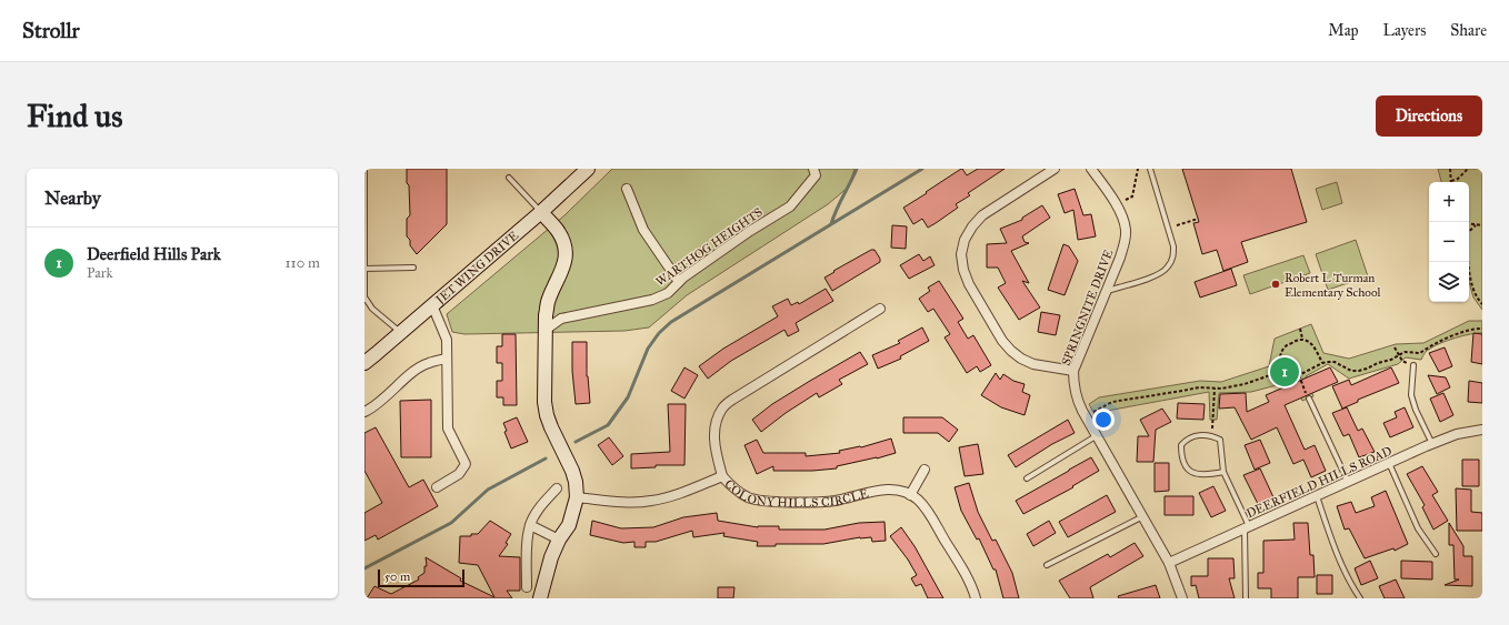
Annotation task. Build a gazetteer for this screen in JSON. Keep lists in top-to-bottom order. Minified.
{"streets":{"street":["WARTHOG HEIGHTS","JET WING DRIVE","SPRINGNITE DRIVE","DEERFIELD HILLS ROAD","COLONY HILLS CIRCLE"]},"crossings":[["SPRINGNITE DRIVE","DEERFIELD HILLS ROAD"]],"places":["Robert L Turman Elementary School"],"scale_bar":"50 m","page":{"header":"Strollr","nav":["Map","Layers","Share"],"buttons":"Directions","title":"Find us","heading":"Nearby","map_buttons":["+","−"],"list":[{"mark":"1","name":"Deerfield Hills Park","note":"Park","value":"110 m"}],"pins":"1","scale":"50 m"}}
